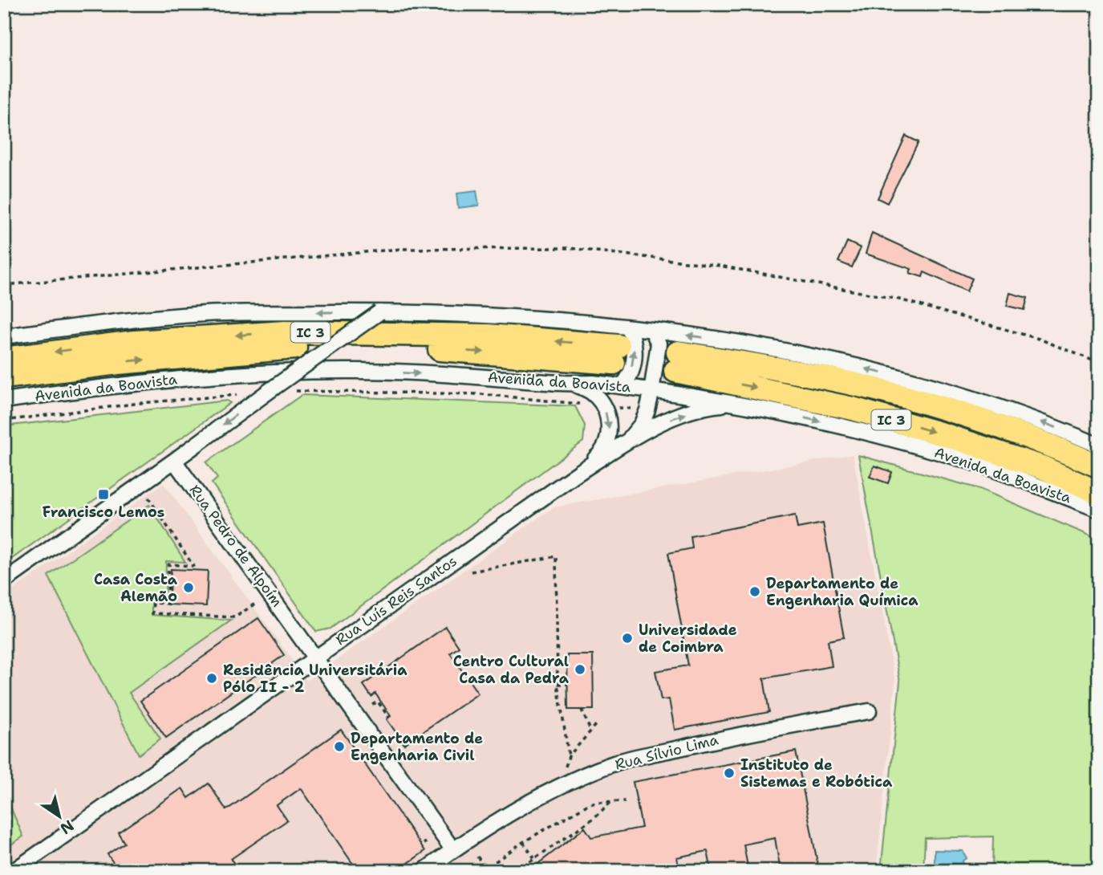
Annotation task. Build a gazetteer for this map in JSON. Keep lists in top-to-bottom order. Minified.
{"streets":{"highway":["IC 3","Avenida da Boavista"],"street":["Rua Pedro de Alpoím","Rua Luís Reis Santos","Rua Sílvio Lima"]},"crossings":[["Avenida da Boavista","Rua Luís Reis Santos"],["Rua Pedro de Alpoím","Rua Luís Reis Santos"],["Rua Pedro de Alpoím","Rua Sílvio Lima"]],"places":{"transit":["Francisco Lemos"],"other":["Casa Costa Alemão","Departamento de Engenharia Química","Universidade de Coimbra","Centro Cultural Casa da Pedra","Residência Universitária Pólo II - 2","Departamento de Engenharia Civil","Instituto de Sistemas e Robótica"]},"north":"bottom right"}
